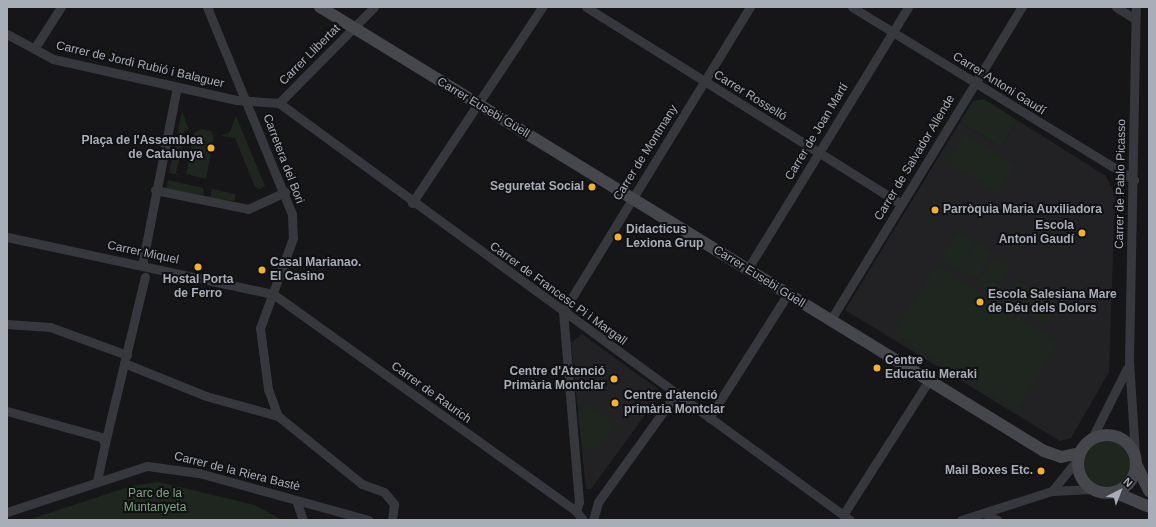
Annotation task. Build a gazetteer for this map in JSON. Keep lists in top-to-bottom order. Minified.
{"streets":{"street":["Carrer Llibertat","Carrer de Jordi Rubió i Balaguer","Carrer Antoni Gaudí","Carrer Rosselló","Carrer Eusebi Güell","Carrer de Joan Martí","Carrer de Montmany","Carrer de Salvador Allende","Carretera del Bori","Carrer de Pablo Picasso","Carrer Miquel","Carrer de Francesc Pi i Margall","Carrer de Raurich","Carrer de la Riera Bastè"]},"crossings":[["Carrer Llibertat","Carrer Eusebi Güell"],["Carrer Llibertat","Carrer de Francesc Pi i Margall"],["Carrer de Jordi Rubió i Balaguer","Carretera del Bori"],["Carrer Antoni Gaudí","Carrer de Joan Martí"],["Carrer Antoni Gaudí","Carrer de Salvador Allende"],["Carrer Antoni Gaudí","Carrer de Pablo Picasso"],["Carrer Rosselló","Carrer de Joan Martí"],["Carrer Rosselló","Carrer de Montmany"],["Carrer Rosselló","Carrer de Salvador Allende"],["Carrer Eusebi Güell","Carrer de Joan Martí"],["Carrer Eusebi Güell","Carrer de Montmany"],["Carrer Eusebi Güell","Carrer de Salvador Allende"],["Carrer Eusebi Güell","Carrer de Pablo Picasso"],["Carrer de Montmany","Carrer de Francesc Pi i Margall"],["Carretera del Bori","Carrer Miquel"],["Carretera del Bori","Carrer de Raurich"],["Carrer Miquel","Carrer de Raurich"]],"parks":["Parc de la Muntanyeta"],"places":["Plaça de l'Assemblea de Catalunya","Seguretat Social","Parròquia Maria Auxiliadora","Escola Antoni Gaudí","Didacticus Lexiona Grup","Hostal Porta de Ferro","Casal Marianao. El Casino","Escola Salesiana Mare de Déu dels Dolors","Centre Educatiu Meraki","Centre d'Atenció Primària Montclar","Centre d'atenció primària Montclar","Mail Boxes Etc."],"north":"top right"}
